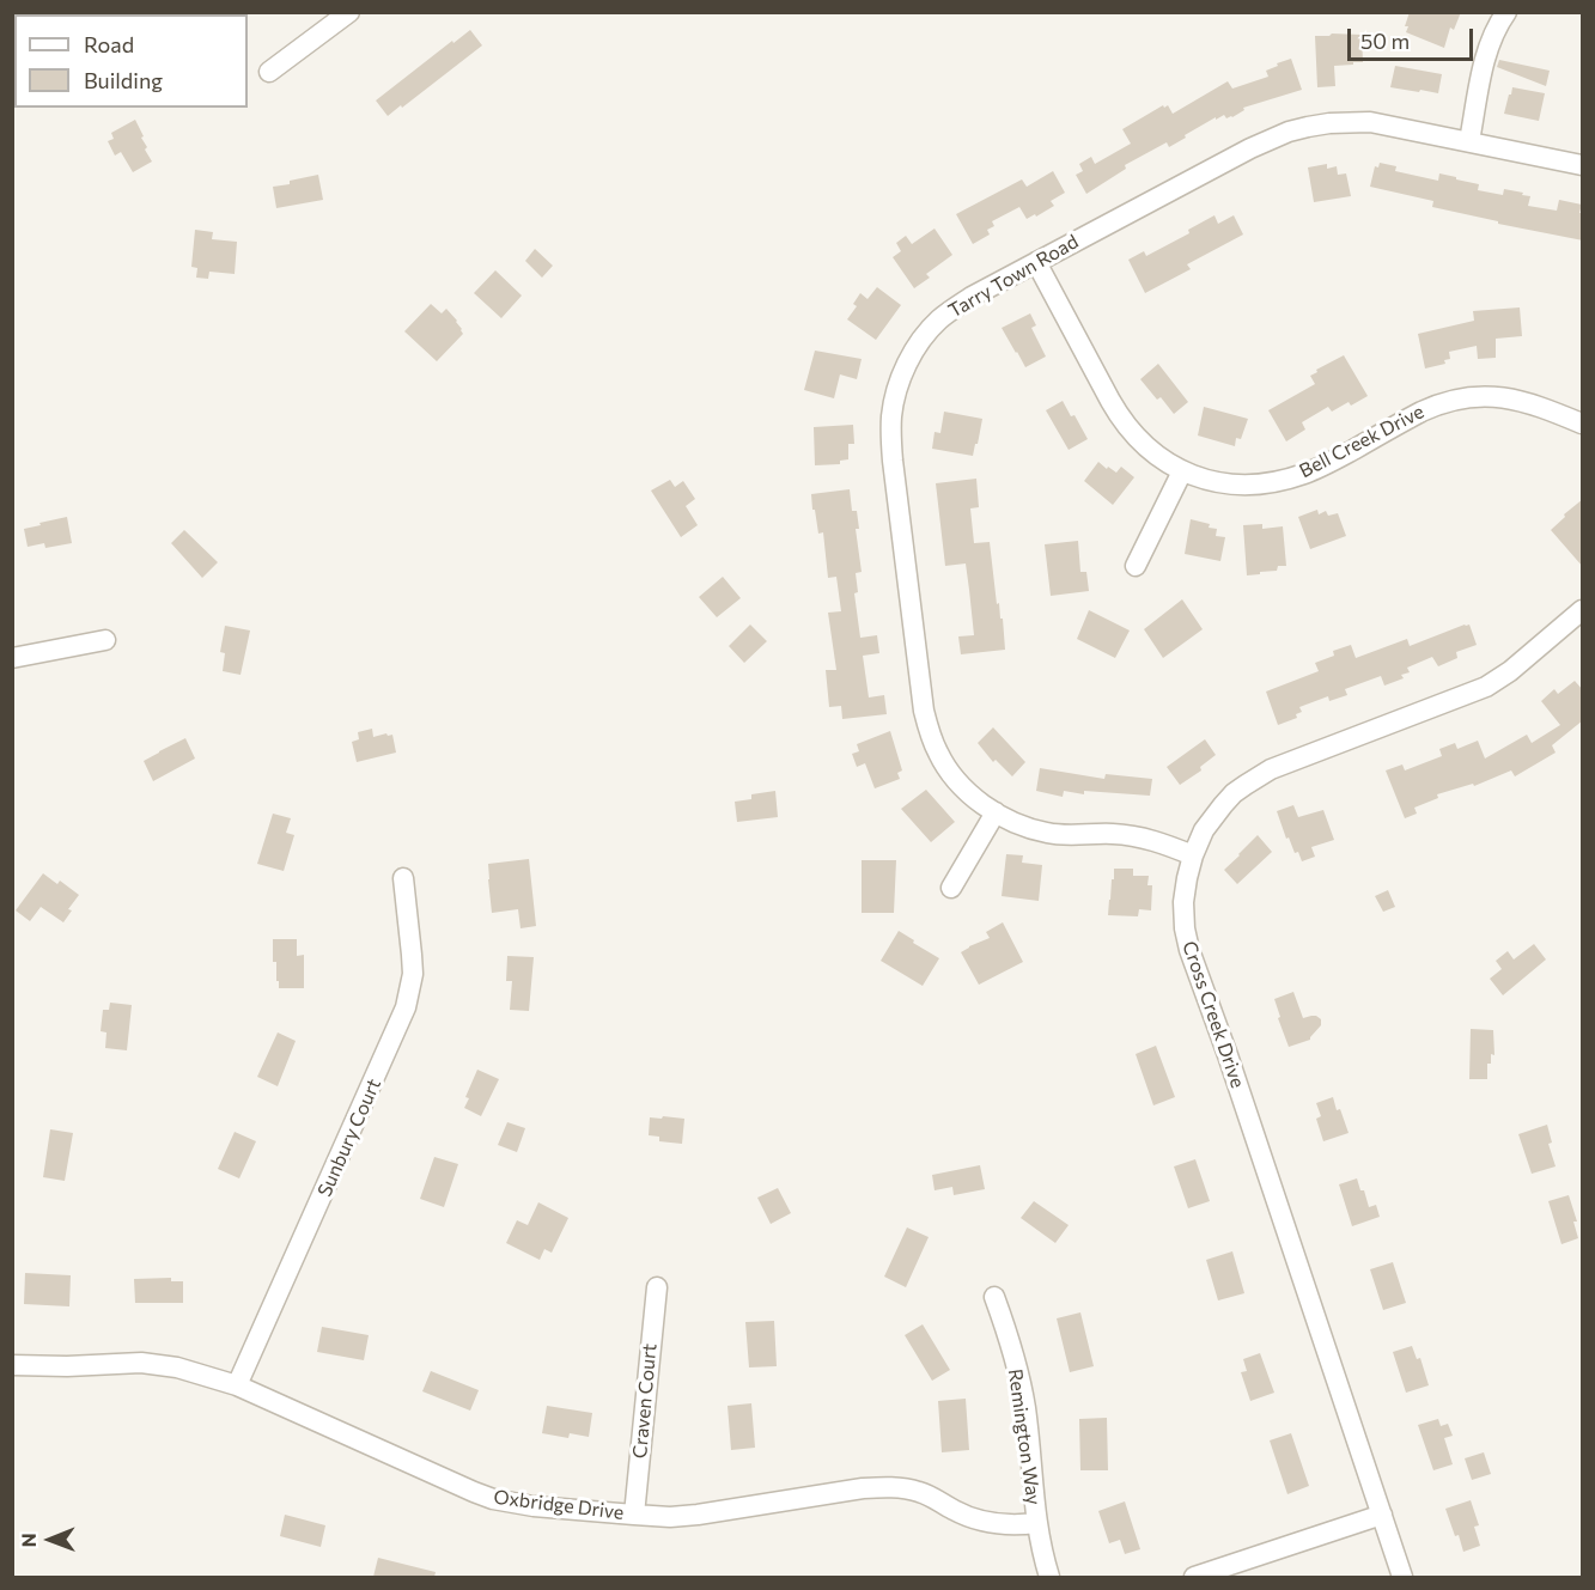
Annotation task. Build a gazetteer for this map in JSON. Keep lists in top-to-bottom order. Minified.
{"streets":{"street":["Tarry Town Road","Bell Creek Drive","Cross Creek Drive","Sunbury Court","Craven Court","Remington Way","Oxbridge Drive"]},"crossings":[["Tarry Town Road","Bell Creek Drive"],["Tarry Town Road","Cross Creek Drive"],["Sunbury Court","Oxbridge Drive"],["Craven Court","Oxbridge Drive"],["Remington Way","Oxbridge Drive"]],"legend":["Road","Building"],"scale_bar":"50 m","north":"left"}
